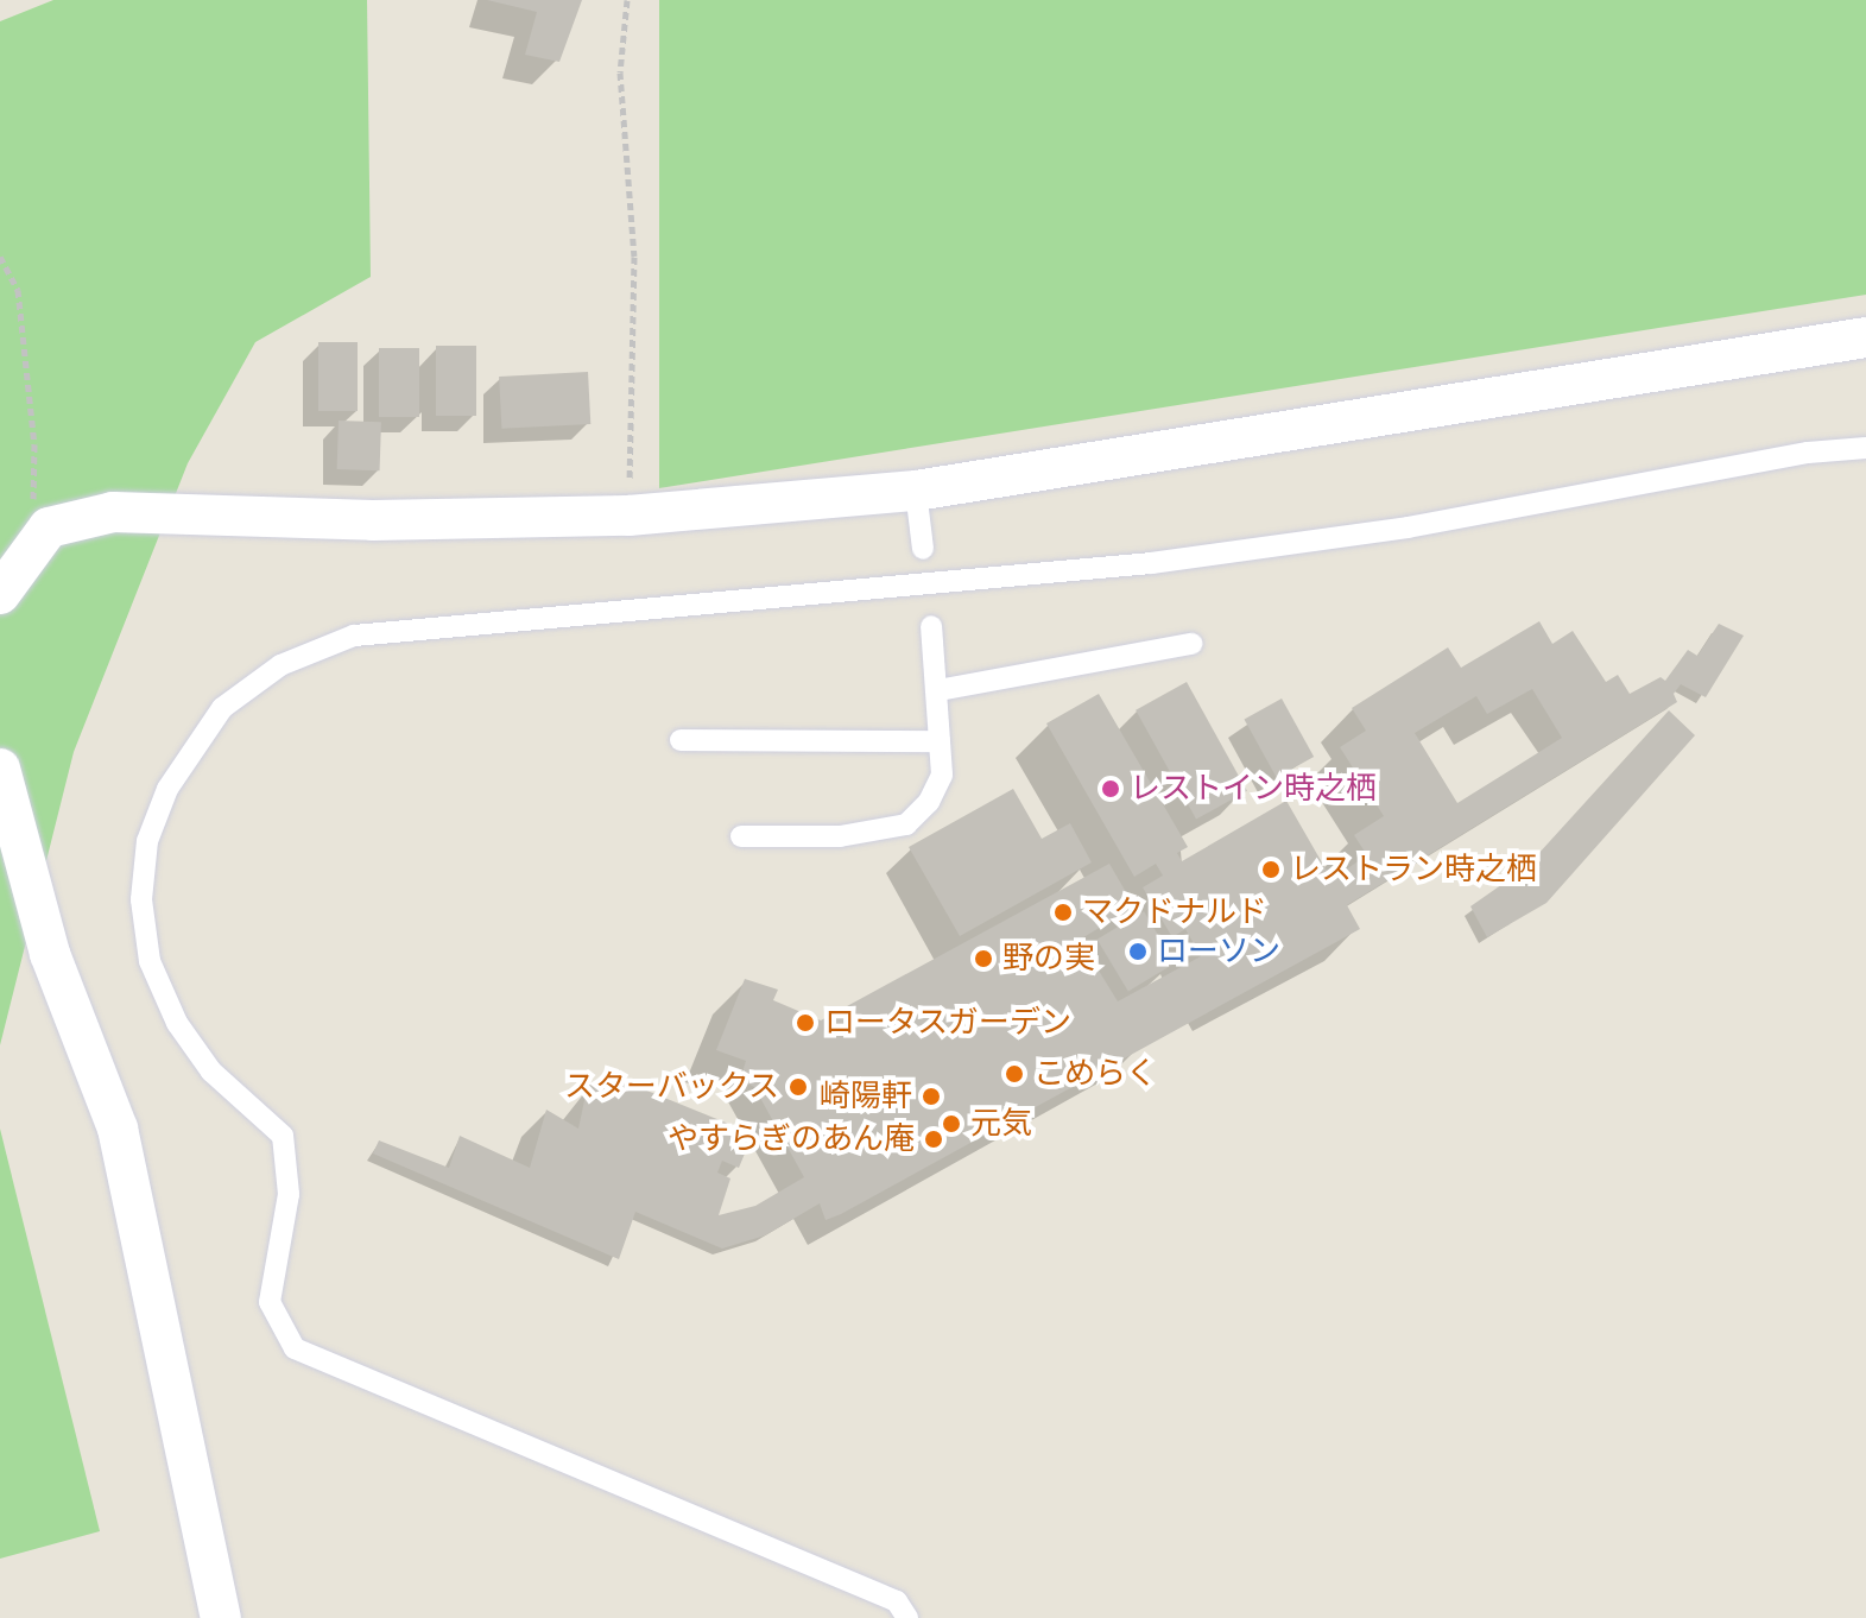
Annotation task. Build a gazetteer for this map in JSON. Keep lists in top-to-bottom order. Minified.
{"places":["レストイン時之栖","レストラン時之栖","マクドナルド","ローソン","野の実","ロータスガーデン","こめらく","スターバックス","崎陽軒","元気","やすらぎのあん庵"]}
